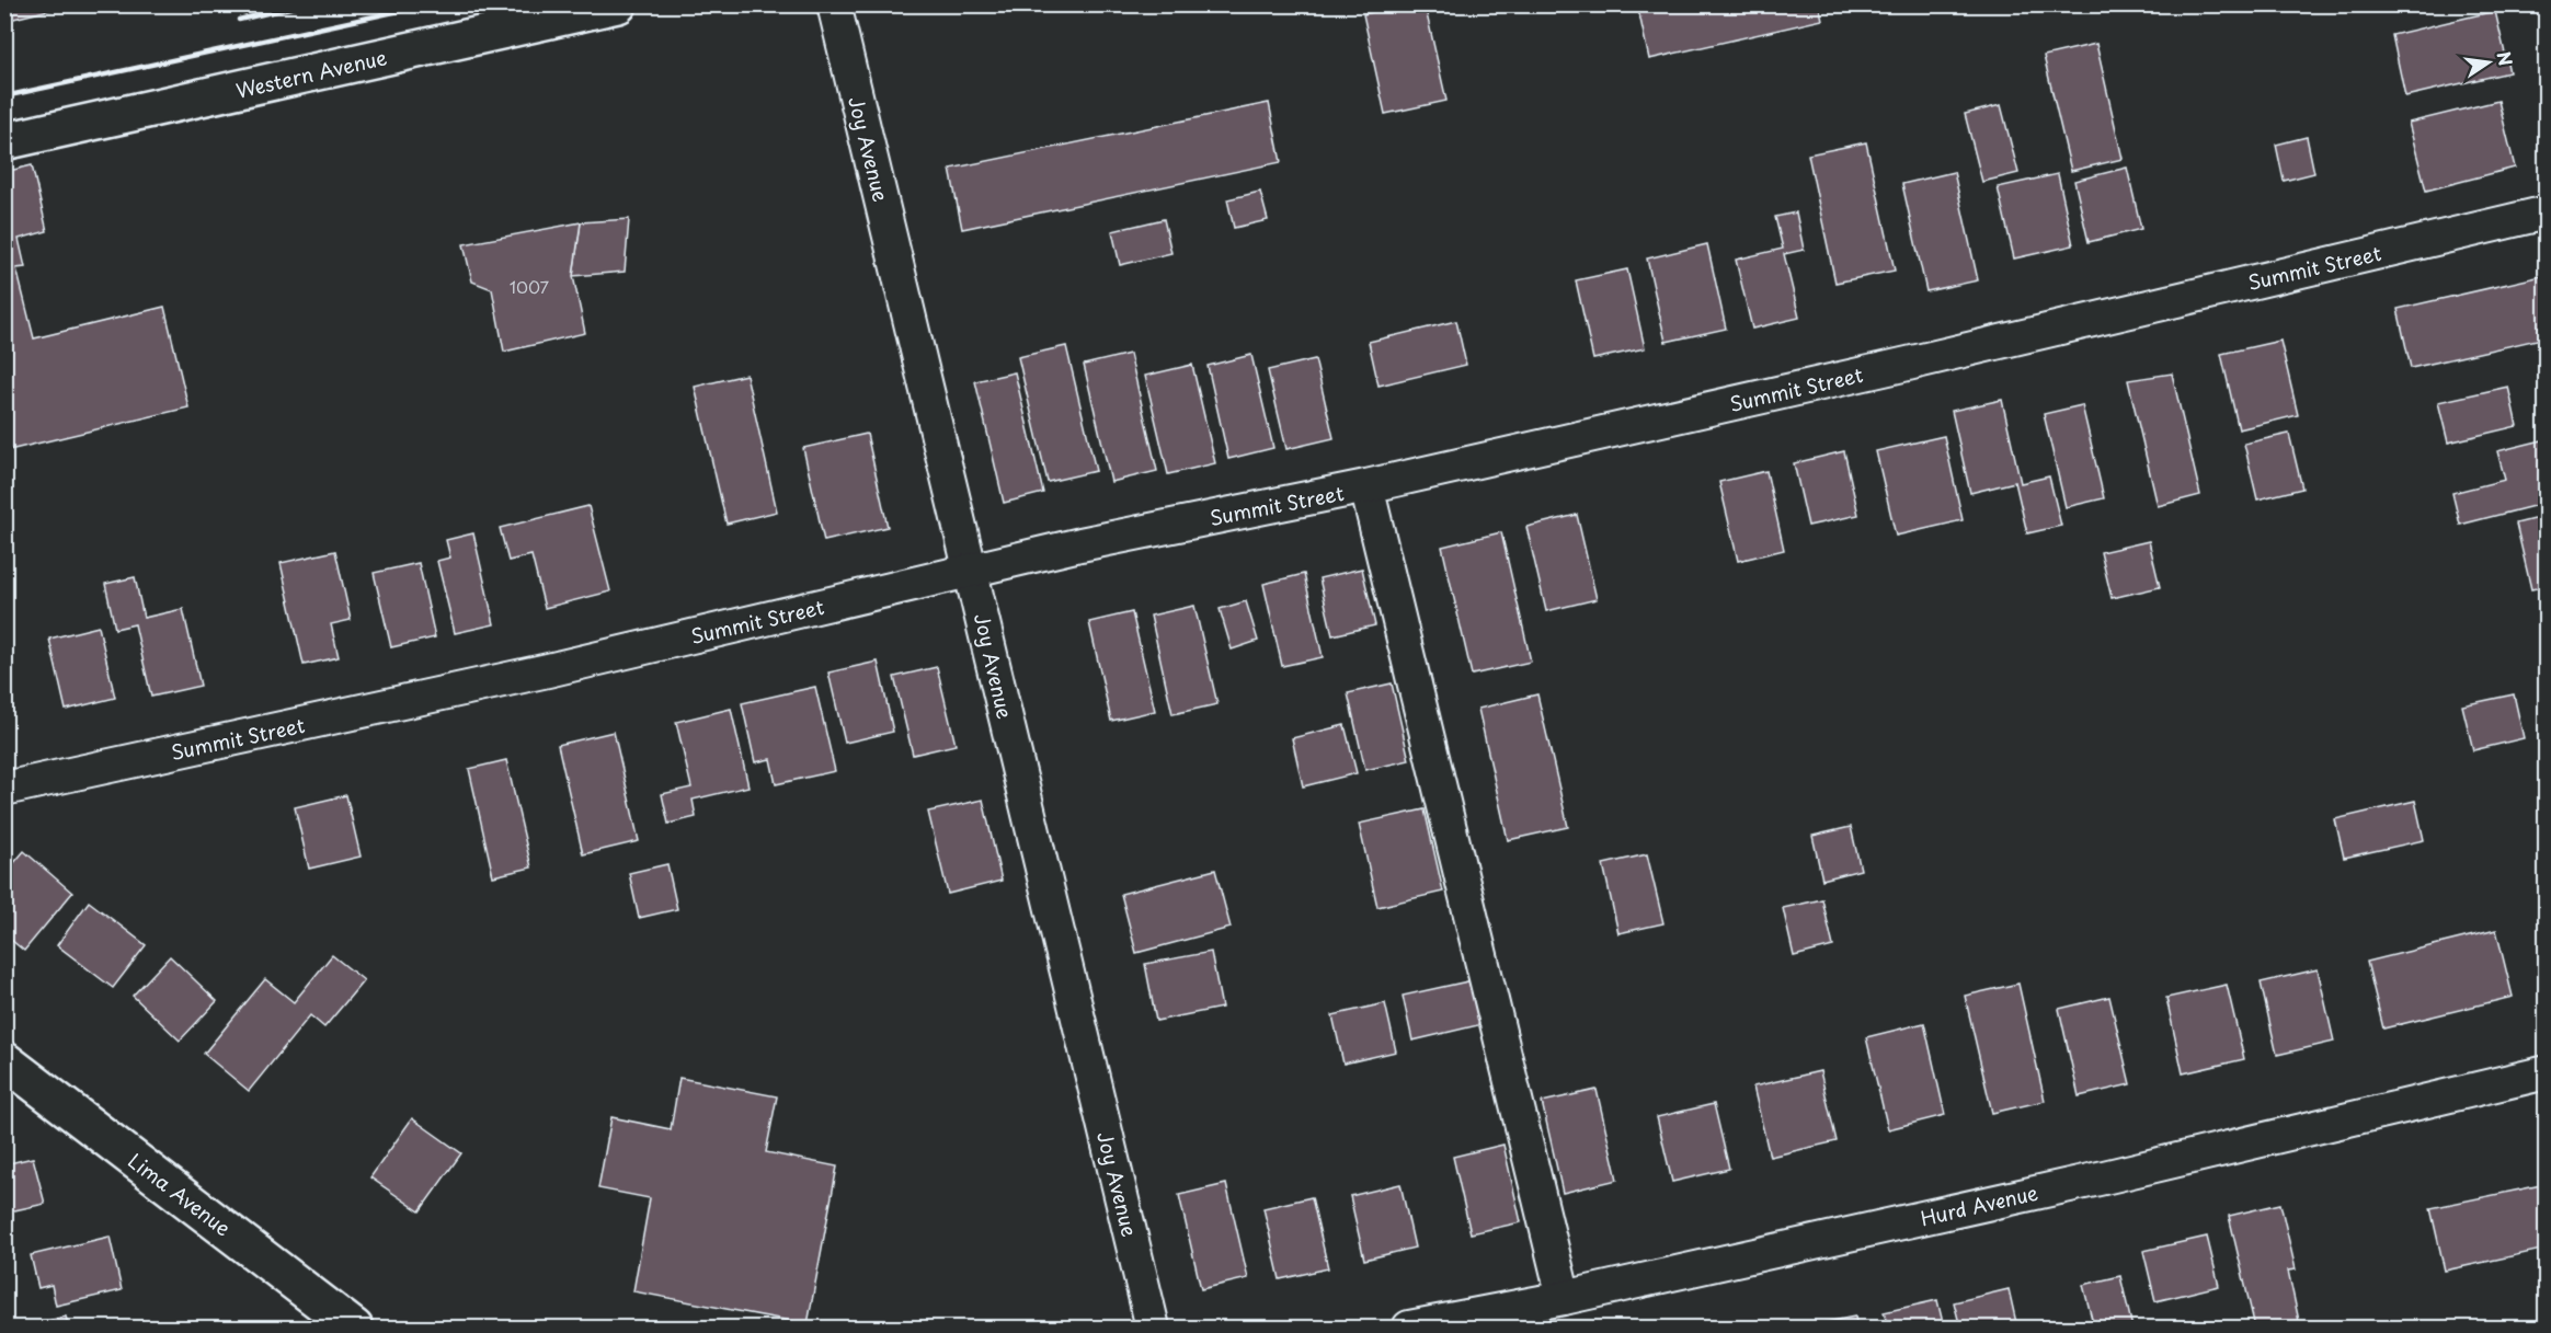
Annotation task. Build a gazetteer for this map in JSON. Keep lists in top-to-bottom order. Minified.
{"streets":{"main road":["Western Avenue","Lima Avenue"],"street":["Joy Avenue","Summit Street","Hurd Avenue"]},"crossings":[["Joy Avenue","Summit Street"]],"house_numbers":["1007"],"north":"right"}
